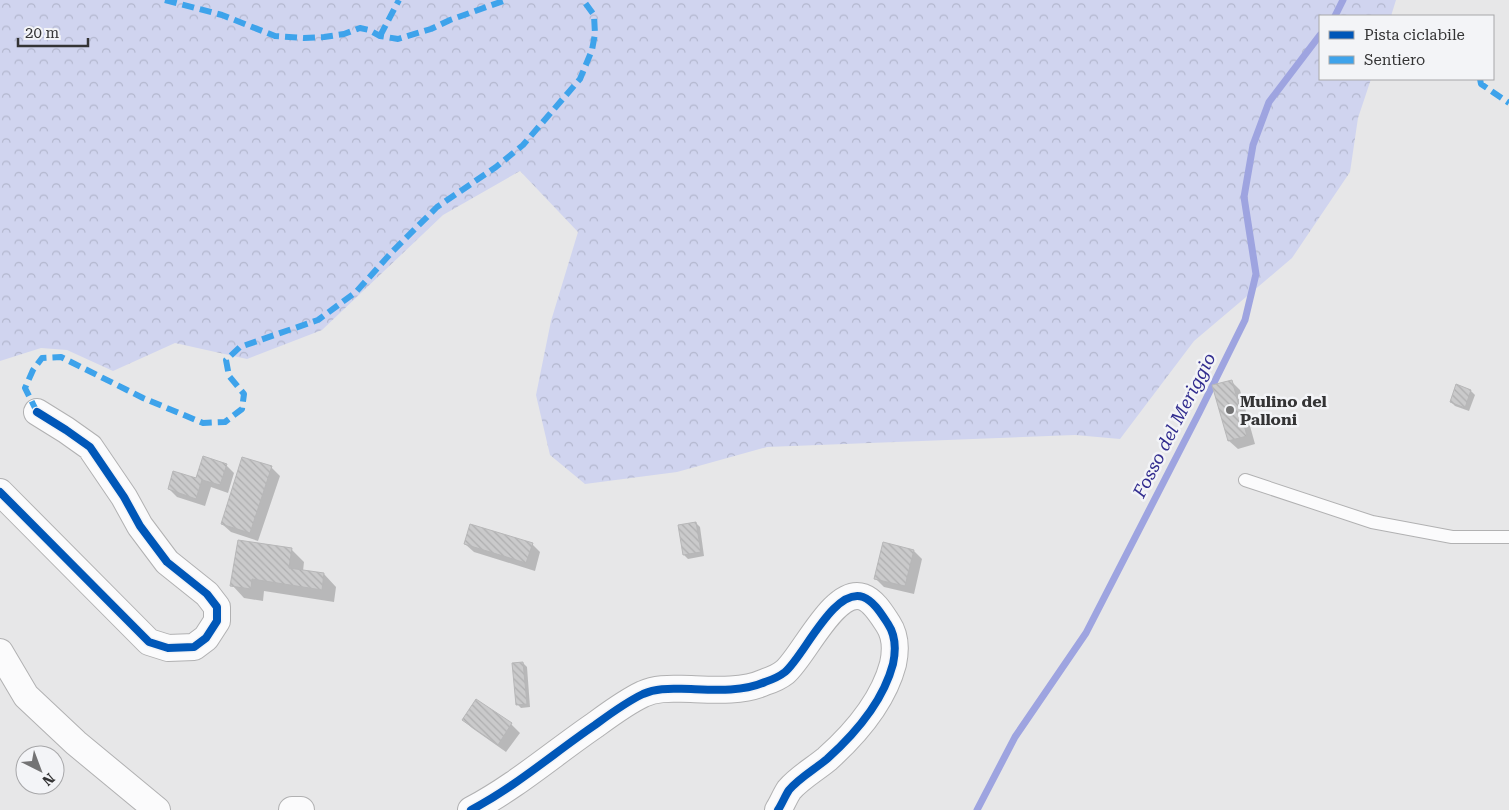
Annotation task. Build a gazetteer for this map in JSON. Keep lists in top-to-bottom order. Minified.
{"water":["Fosso del Meriggio"],"places":["Mulino del Palloni"],"legend":["Pista ciclabile","Sentiero"],"scale_bar":"20 m","north":"bottom right"}
